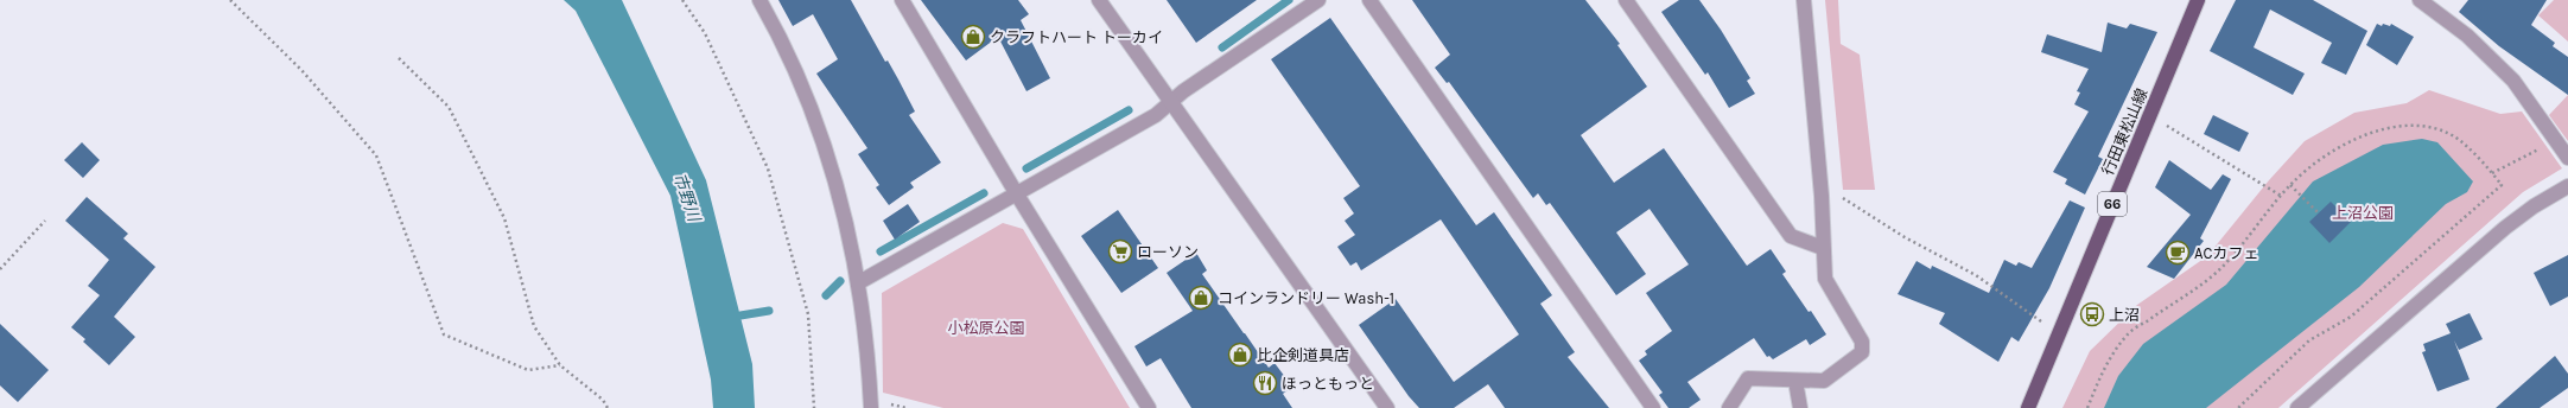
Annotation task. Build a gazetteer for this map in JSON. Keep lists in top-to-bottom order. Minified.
{"streets":{"main road":["行田東松山線","66"]},"water":["市野川"],"parks":["上沼公園","小松原公園"],"places":{"shop":["クラフトハート トーカイ","コインランドリー Wash-1","比企剣道具店"],"supermarket":["ローソン"],"cafe":["ACカフェ"],"bus stop":["上沼"],"restaurant":["ほっともっと"]}}
